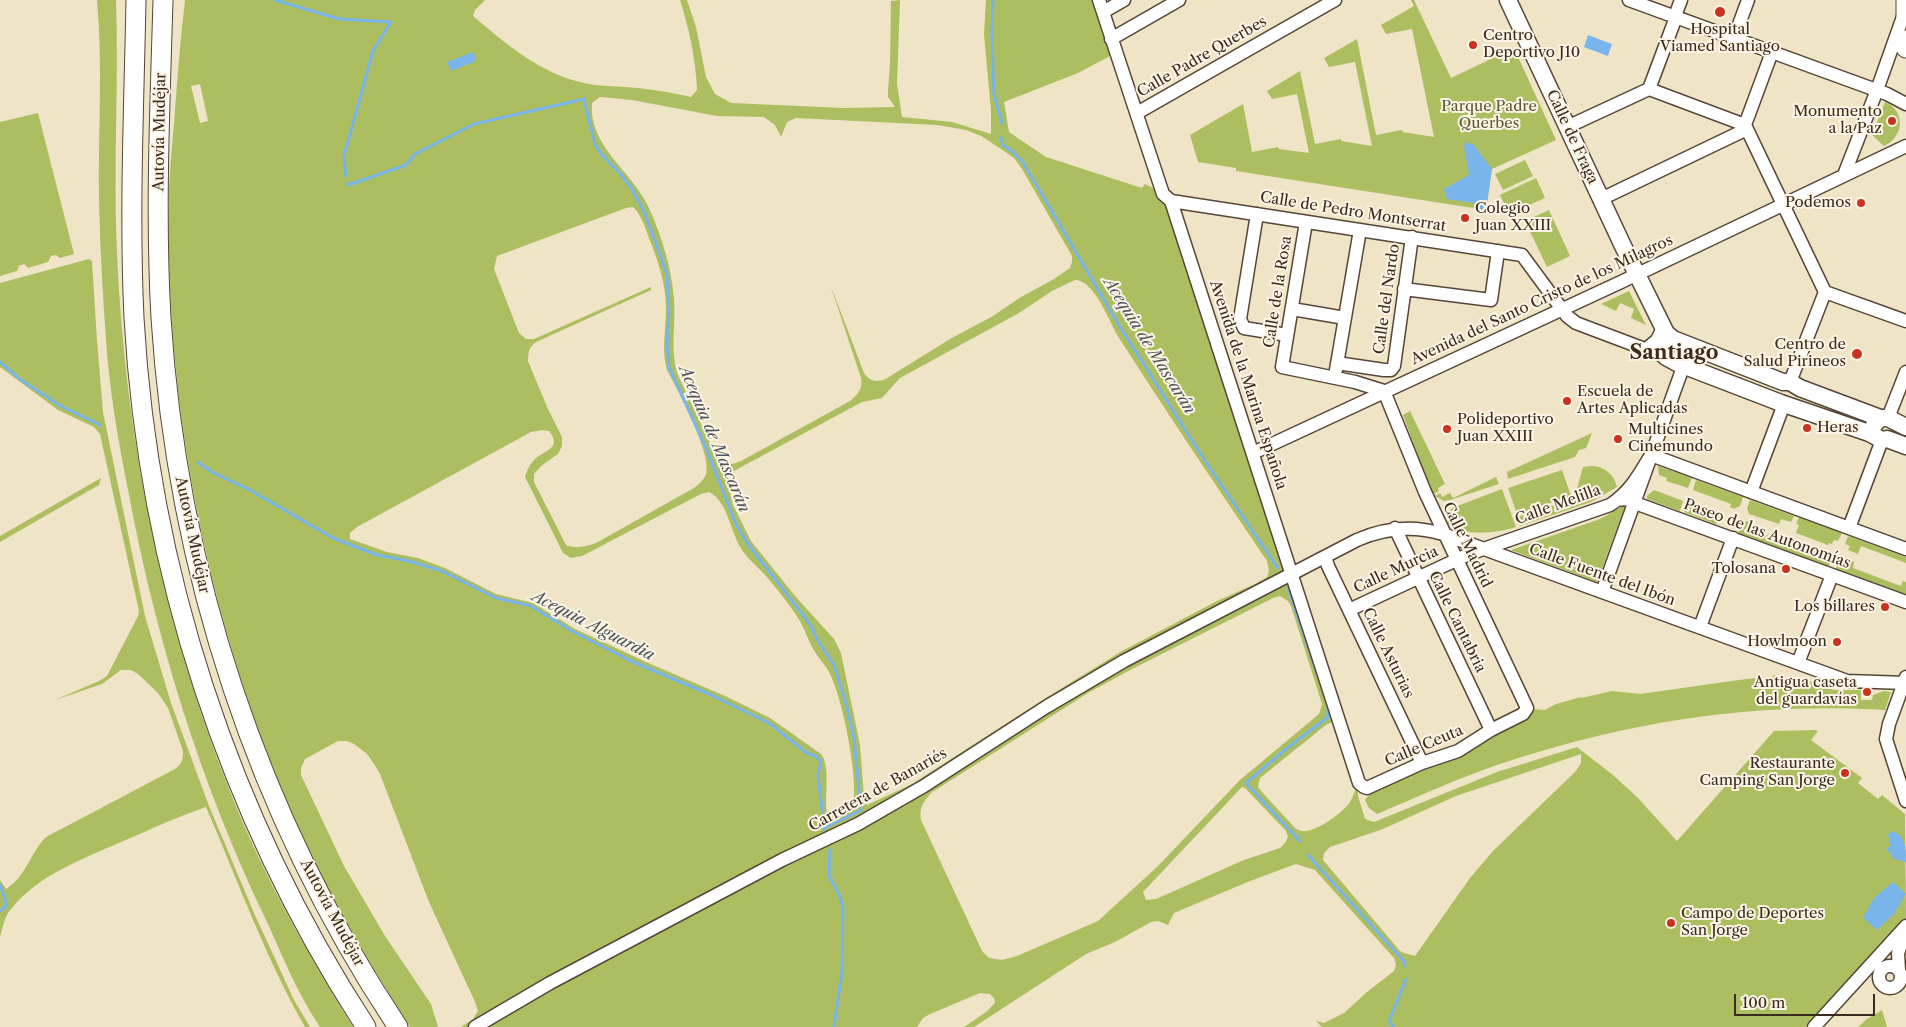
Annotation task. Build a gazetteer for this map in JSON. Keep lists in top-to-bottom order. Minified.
{"streets":{"highway":["Autovía Mudéjar"],"main road":["Calle de Fraga"],"street":["Calle Padre Querbes","Calle de Pedro Montserrat","Calle de la Rosa","Calle del Nardo","Avenida del Santo Cristo de los Milagros","Avenida de la Marina Española","Calle Melilla","Paseo de las Autonomías","Calle Madrid","Calle Murcia","Calle Fuente del Ibón","Calle Cantabria","Calle Asturias","Calle Ceuta","Carretera de Banariés"]},"crossings":[["Calle Padre Querbes","Avenida de la Marina Española"],["Calle de Fraga","Avenida del Santo Cristo de los Milagros"],["Calle de Pedro Montserrat","Calle de la Rosa"],["Calle de Pedro Montserrat","Calle del Nardo"],["Calle de Pedro Montserrat","Avenida del Santo Cristo de los Milagros"],["Calle de Pedro Montserrat","Avenida de la Marina Española"],["Avenida del Santo Cristo de los Milagros","Avenida de la Marina Española"],["Avenida del Santo Cristo de los Milagros","Calle Madrid"],["Avenida de la Marina Española","Calle Fuente del Ibón"],["Avenida de la Marina Española","Calle Ceuta"],["Avenida de la Marina Española","Carretera de Banariés"],["Calle Melilla","Paseo de las Autonomías"],["Calle Melilla","Calle Madrid"],["Calle Melilla","Calle Murcia"],["Calle Melilla","Calle Fuente del Ibón"],["Calle Madrid","Calle Murcia"],["Calle Madrid","Calle Fuente del Ibón"],["Calle Madrid","Calle Ceuta"],["Calle Murcia","Calle Cantabria"],["Calle Murcia","Calle Asturias"],["Calle Fuente del Ibón","Calle Cantabria"],["Calle Fuente del Ibón","Calle Asturias"],["Calle Fuente del Ibón","Carretera de Banariés"],["Calle Cantabria","Calle Ceuta"],["Calle Asturias","Calle Ceuta"]],"districts":["Santiago"],"water":["Acequia de Mascarán","Acequia Alguardia"],"parks":["Parque Padre Querbes"],"places":["Hospital Viamed Santiago","Centro Deportivo J10","Monumento a la Paz","Podemos","Colegio Juan XXIII","Centro de Salud Pirineos","Escuela de Artes Aplicadas","Heras","Polideportivo Juan XXIII","Multicines Cinemundo","Tolosana","Los billares","Howlmoon","Antigua caseta del guardavías","Restaurante Camping San Jorge","Campo de Deportes San Jorge"],"scale_bar":"100 m"}
